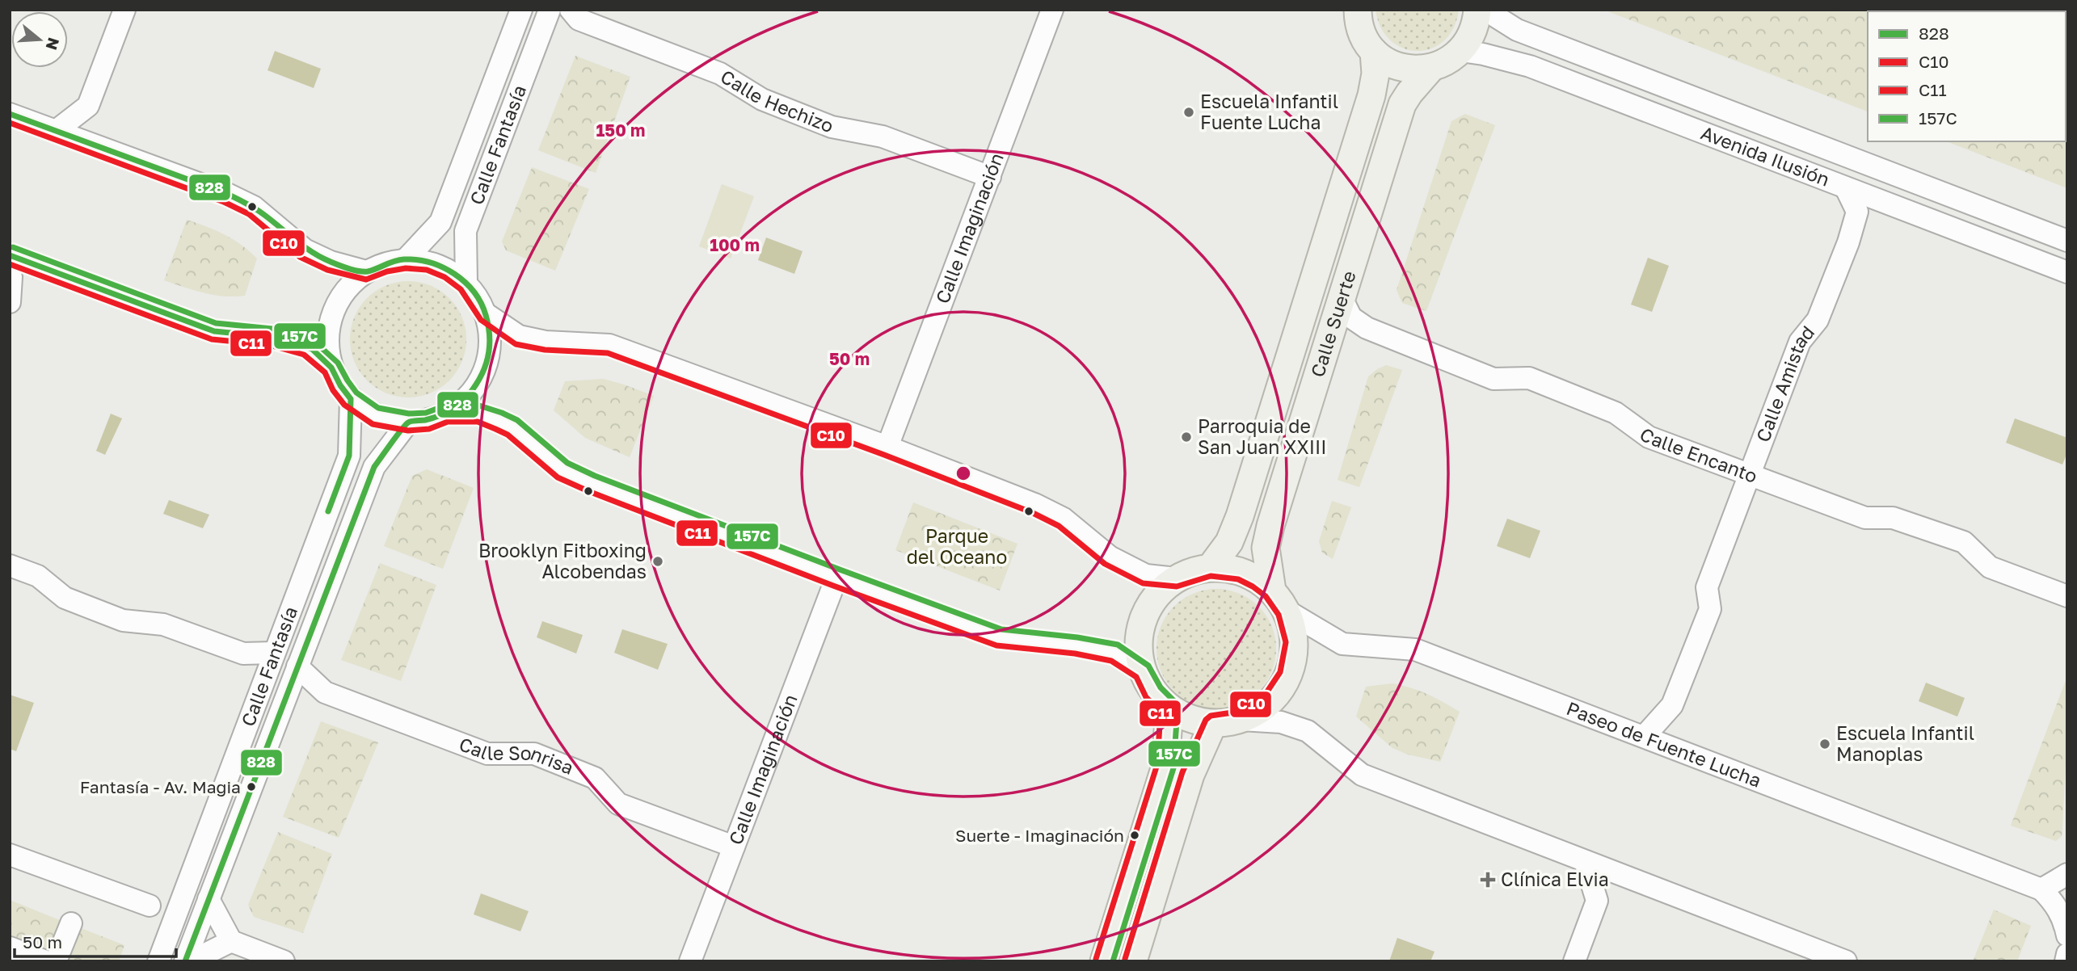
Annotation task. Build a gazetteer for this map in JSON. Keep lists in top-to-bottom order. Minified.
{"streets":{"main road":["Calle Suerte"],"street":["Calle Hechizo","Calle Fantasía","Avenida Ilusión","Calle Imaginación","Calle Amistad","Calle Encanto","Paseo de Fuente Lucha","Calle Sonrisa"]},"crossings":[["Calle Hechizo","Calle Imaginación"],["Calle Fantasía","Calle Sonrisa"],["Avenida Ilusión","Calle Amistad"],["Calle Imaginación","Calle Sonrisa"],["Calle Suerte","Calle Encanto"],["Calle Suerte","Paseo de Fuente Lucha"],["Calle Amistad","Calle Encanto"],["Calle Amistad","Paseo de Fuente Lucha"]],"parks":["Parque del Oceano"],"places":{"other":["Escuela Infantil Fuente Lucha","Parroquia de San Juan XXIII","Brooklyn Fitboxing Alcobendas","Escuela Infantil Manoplas","Fantasía - Av. Magia","Suerte - Imaginación"],"health":["Clínica Elvia"]},"lines":["transit line 828","transit line C10","transit line 157C","transit line C11"],"legend":["828","C10","C11","157C"],"scale_bar":"50 m","north":"right","rings":["150 m","100 m","50 m"]}
